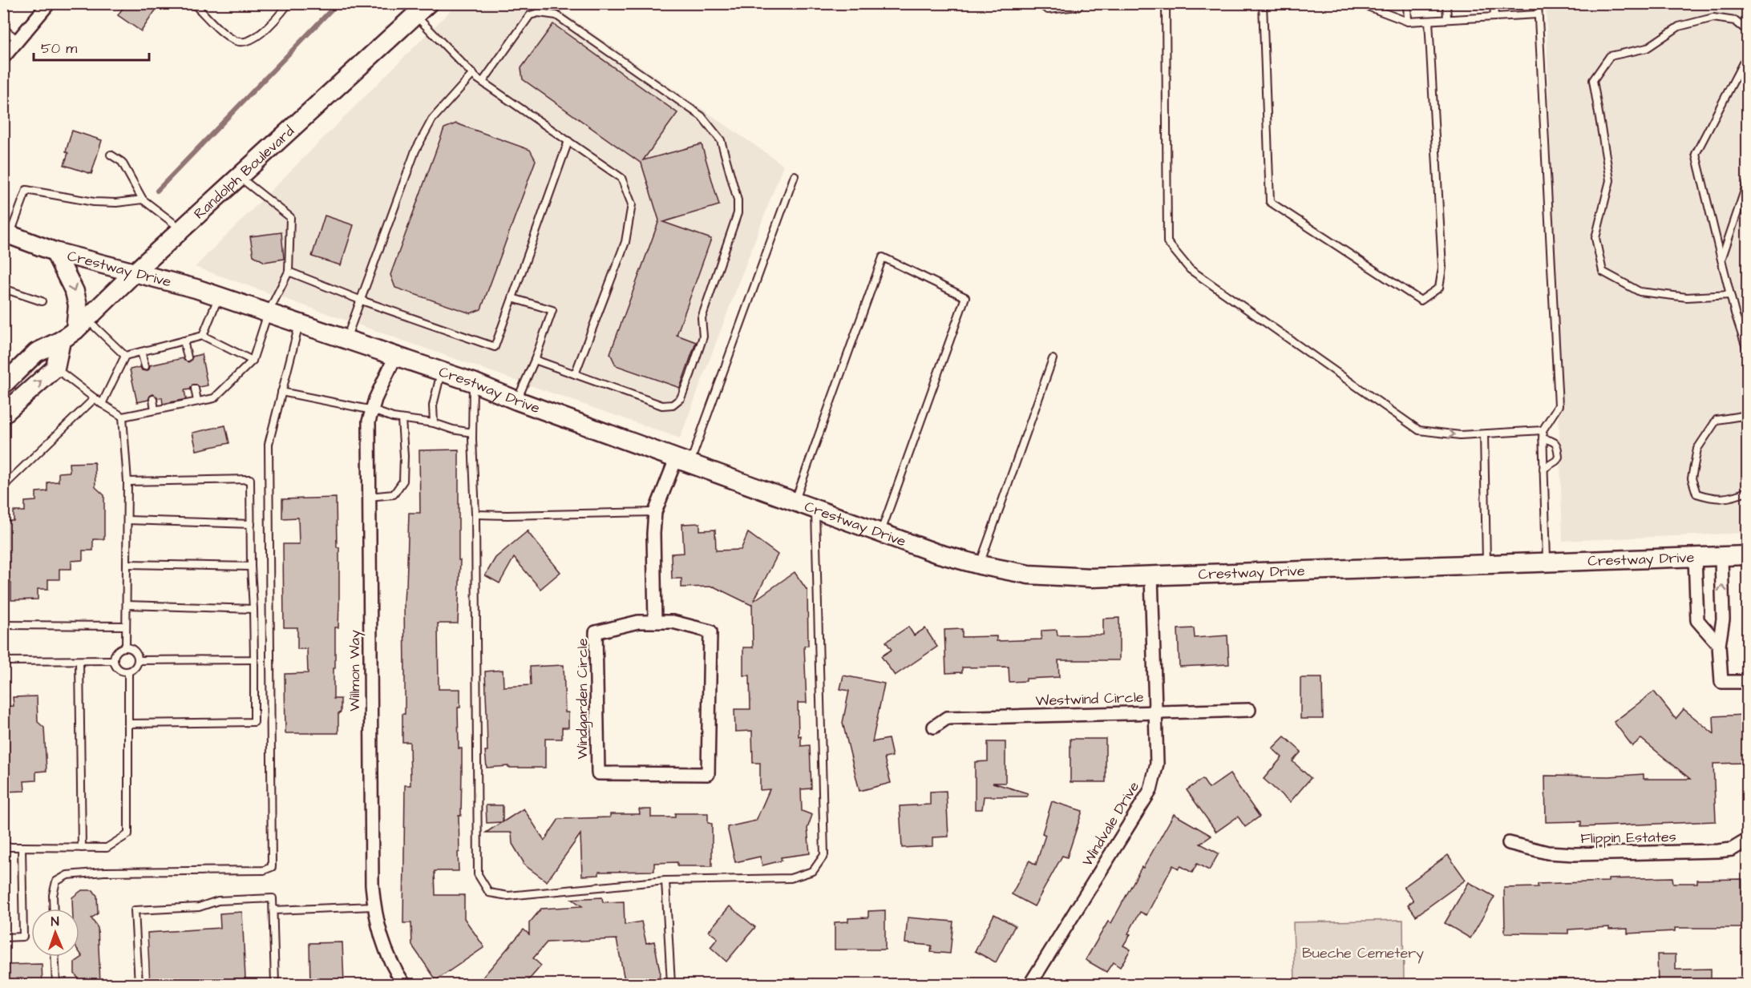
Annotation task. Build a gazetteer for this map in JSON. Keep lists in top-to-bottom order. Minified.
{"streets":{"main road":["Randolph Boulevard","Crestway Drive"],"street":["Willmon Way","Windgarden Circle","Westwind Circle","Windvale Drive","Flippin Estates"]},"crossings":[["Randolph Boulevard","Crestway Drive"],["Crestway Drive","Willmon Way"],["Crestway Drive","Windvale Drive"],["Westwind Circle","Windvale Drive"]],"parks":["Bueche Cemetery"],"scale_bar":"50 m","north":"top"}
